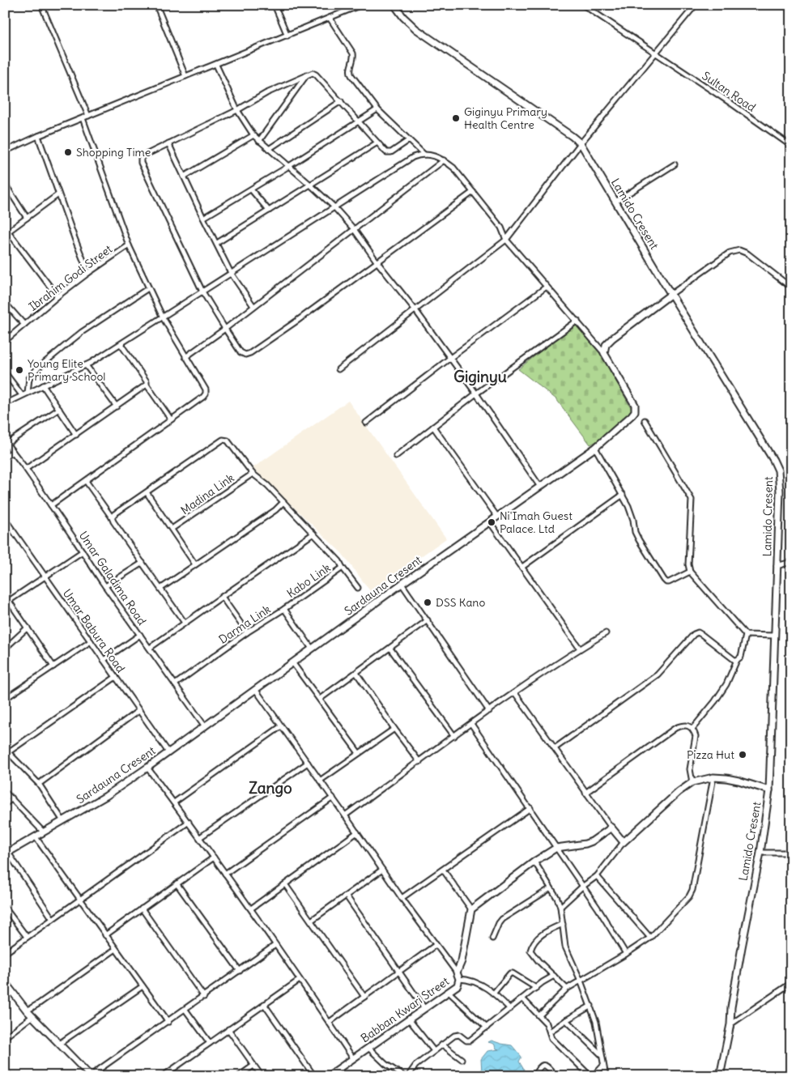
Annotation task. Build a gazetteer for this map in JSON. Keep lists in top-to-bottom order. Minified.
{"streets":{"street":["Sultan Road","Lamido Cresent","Ibrahim Godi Street","Madina Link","Umar Galadima Road","Kabo Link","Sardauna Cresent","Darma Link","Umar Babura Road","Babban Kwari Street"]},"crossings":[["Umar Galadima Road","Sardauna Cresent"],["Umar Galadima Road","Darma Link"],["Kabo Link","Darma Link"],["Sardauna Cresent","Darma Link"],["Sardauna Cresent","Umar Babura Road"]],"districts":["Giginyu","Zango"],"places":["Giginyu Primary Health Centre","Shopping Time","Young Elite Primary School","Ni'Imah Guest Palace. Ltd","DSS Kano","Pizza Hut"]}
